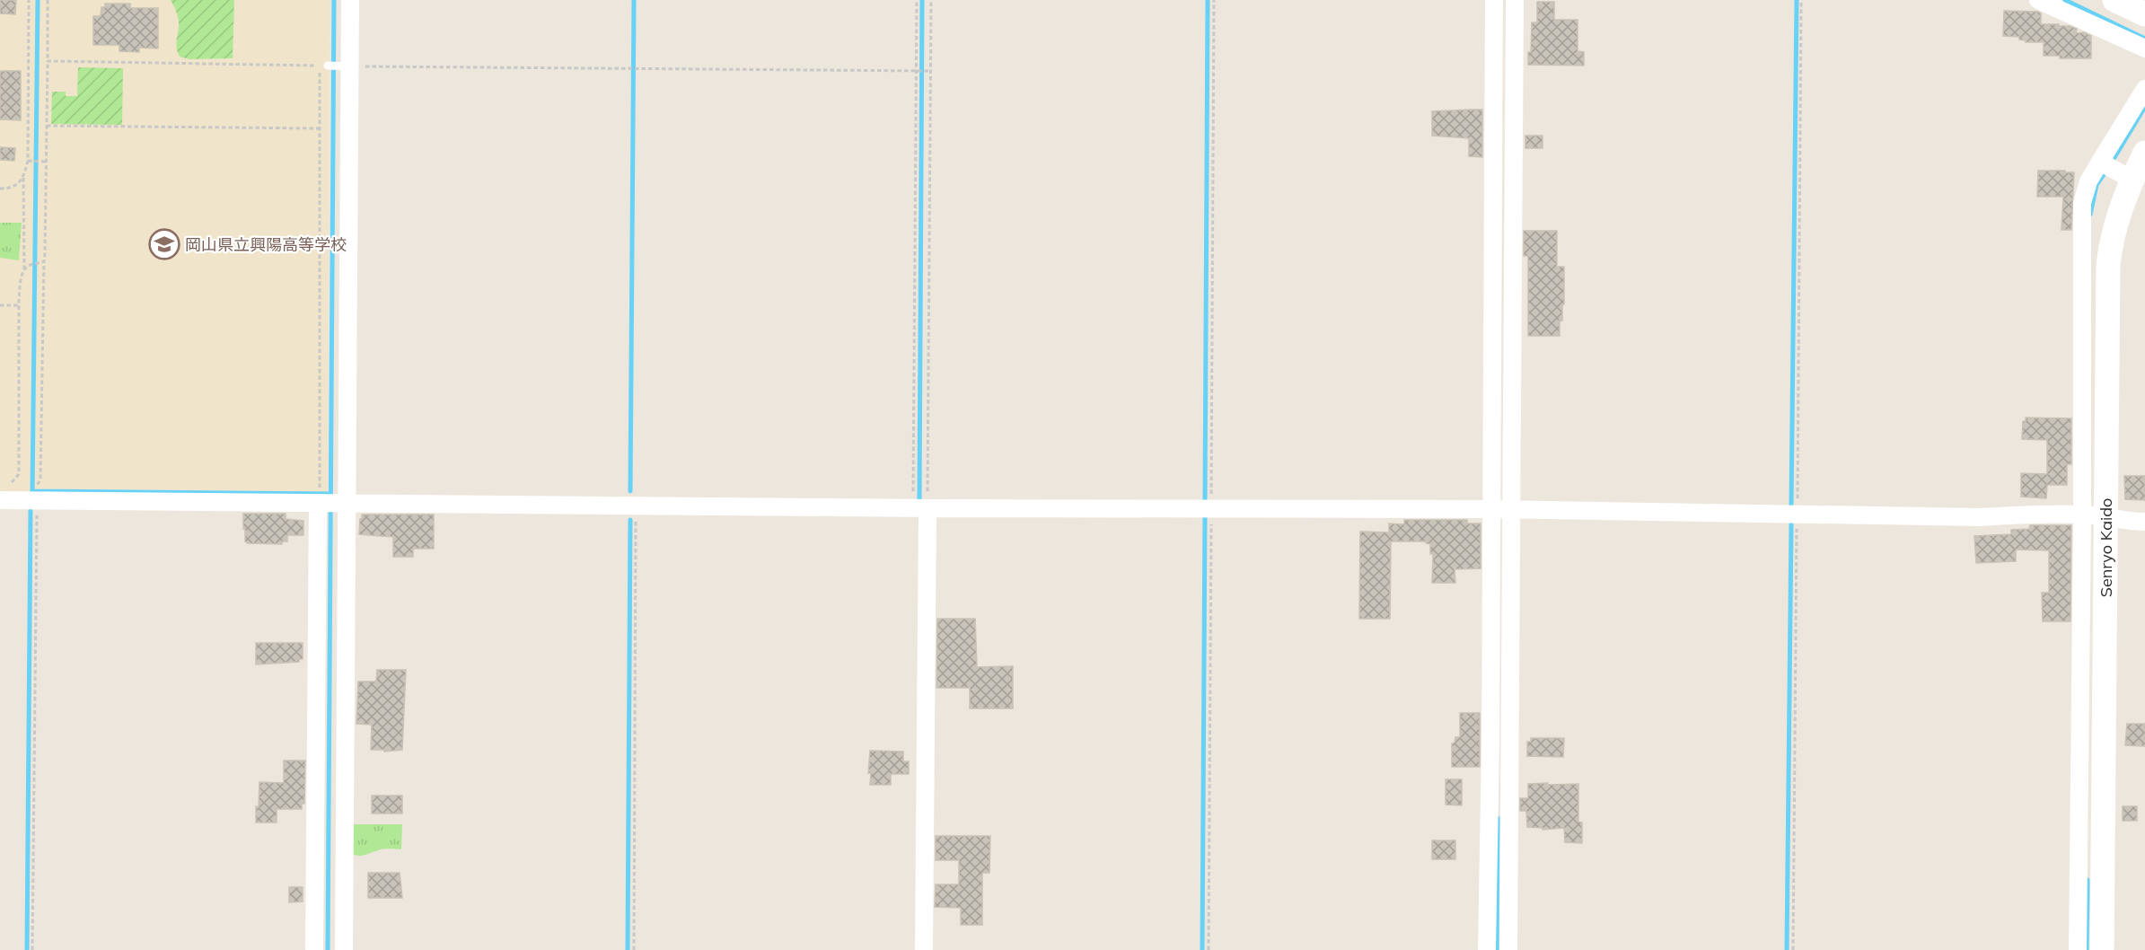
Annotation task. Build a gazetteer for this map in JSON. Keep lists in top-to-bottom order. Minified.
{"streets":{"street":["Senryo Kaido"]},"places":{"school or university":["岡山県立興陽高等学校"]}}
